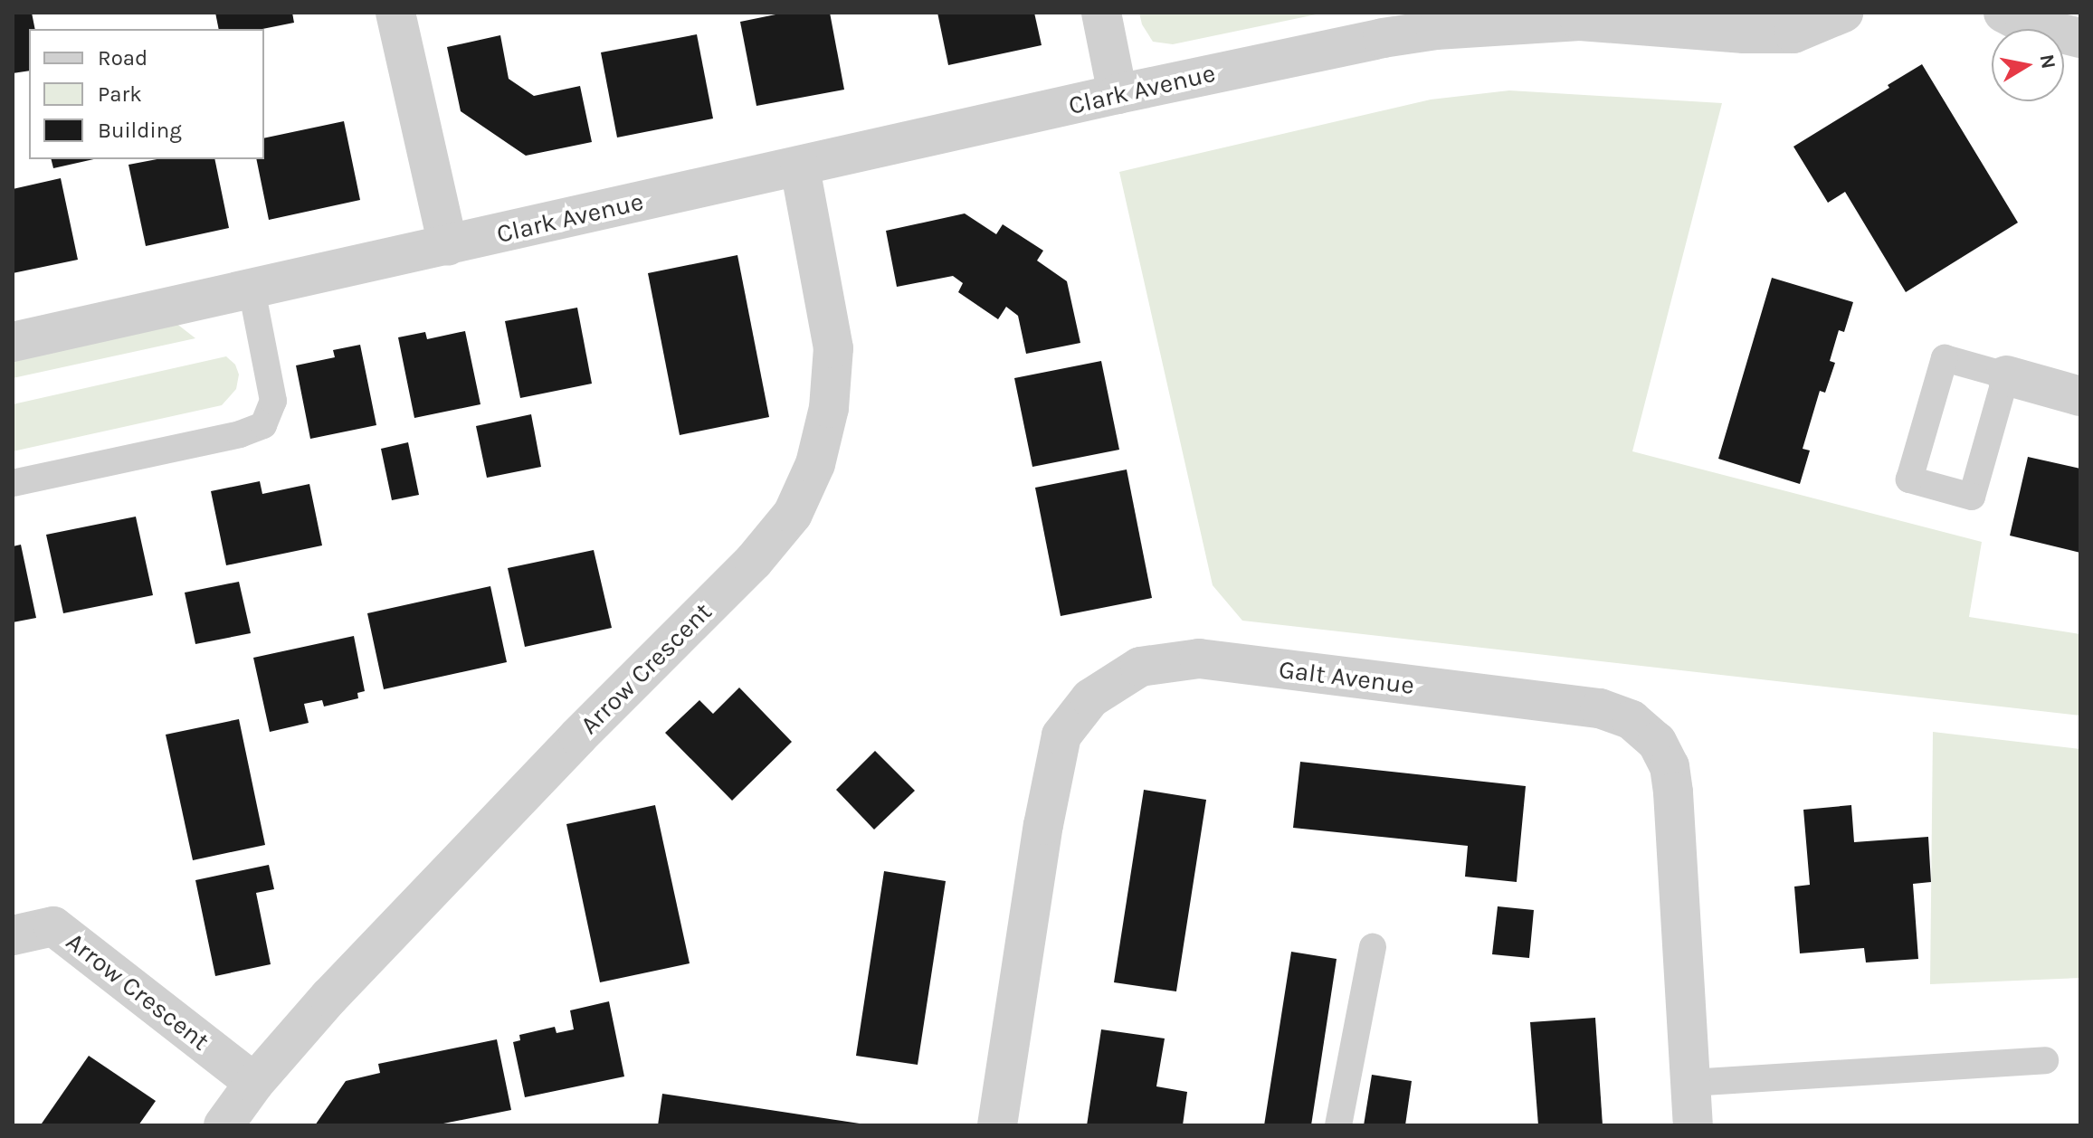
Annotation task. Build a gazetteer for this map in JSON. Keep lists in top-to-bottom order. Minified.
{"streets":{"street":["Clark Avenue","Arrow Crescent","Galt Avenue"]},"crossings":[["Clark Avenue","Arrow Crescent"]],"legend":["Road","Park","Building"],"north":"right"}
